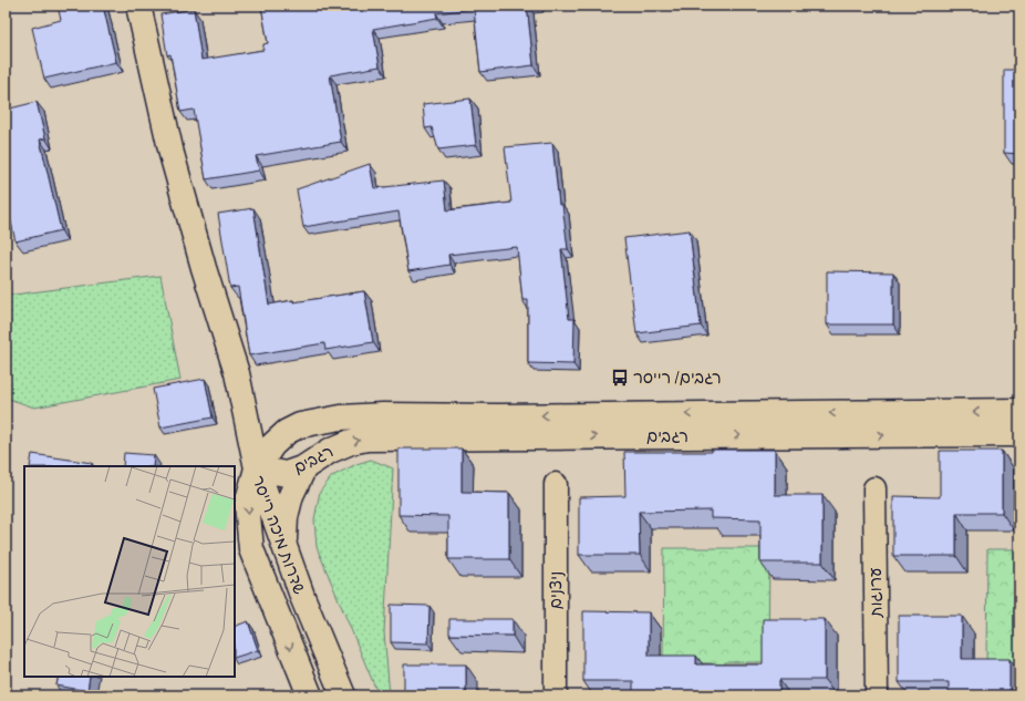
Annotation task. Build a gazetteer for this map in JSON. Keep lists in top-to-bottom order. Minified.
{"streets":{"street":["רגבים","שדרות מיכה רייסר","ניצנים","ערוגות"]},"crossings":[["רגבים","שדרות מיכה רייסר"]],"places":{"bus stop":["רגבים/ רייסר"]}}
